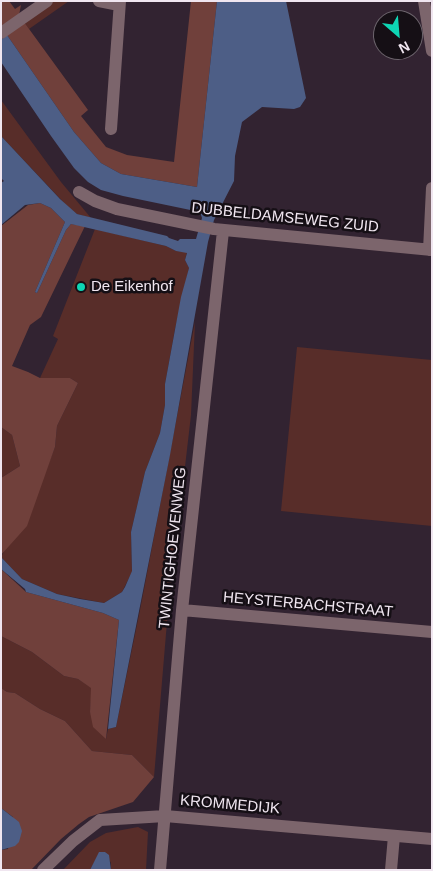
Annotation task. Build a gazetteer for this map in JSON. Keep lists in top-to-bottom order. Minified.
{"streets":{"street":["DUBBELDAMSEWEG ZUID","TWINTIGHOEVENWEG","HEYSTERBACHSTRAAT","KROMMEDIJK"]},"crossings":[["DUBBELDAMSEWEG ZUID","TWINTIGHOEVENWEG"],["TWINTIGHOEVENWEG","HEYSTERBACHSTRAAT"],["TWINTIGHOEVENWEG","KROMMEDIJK"]],"places":["De Eikenhof"],"north":"bottom right"}
